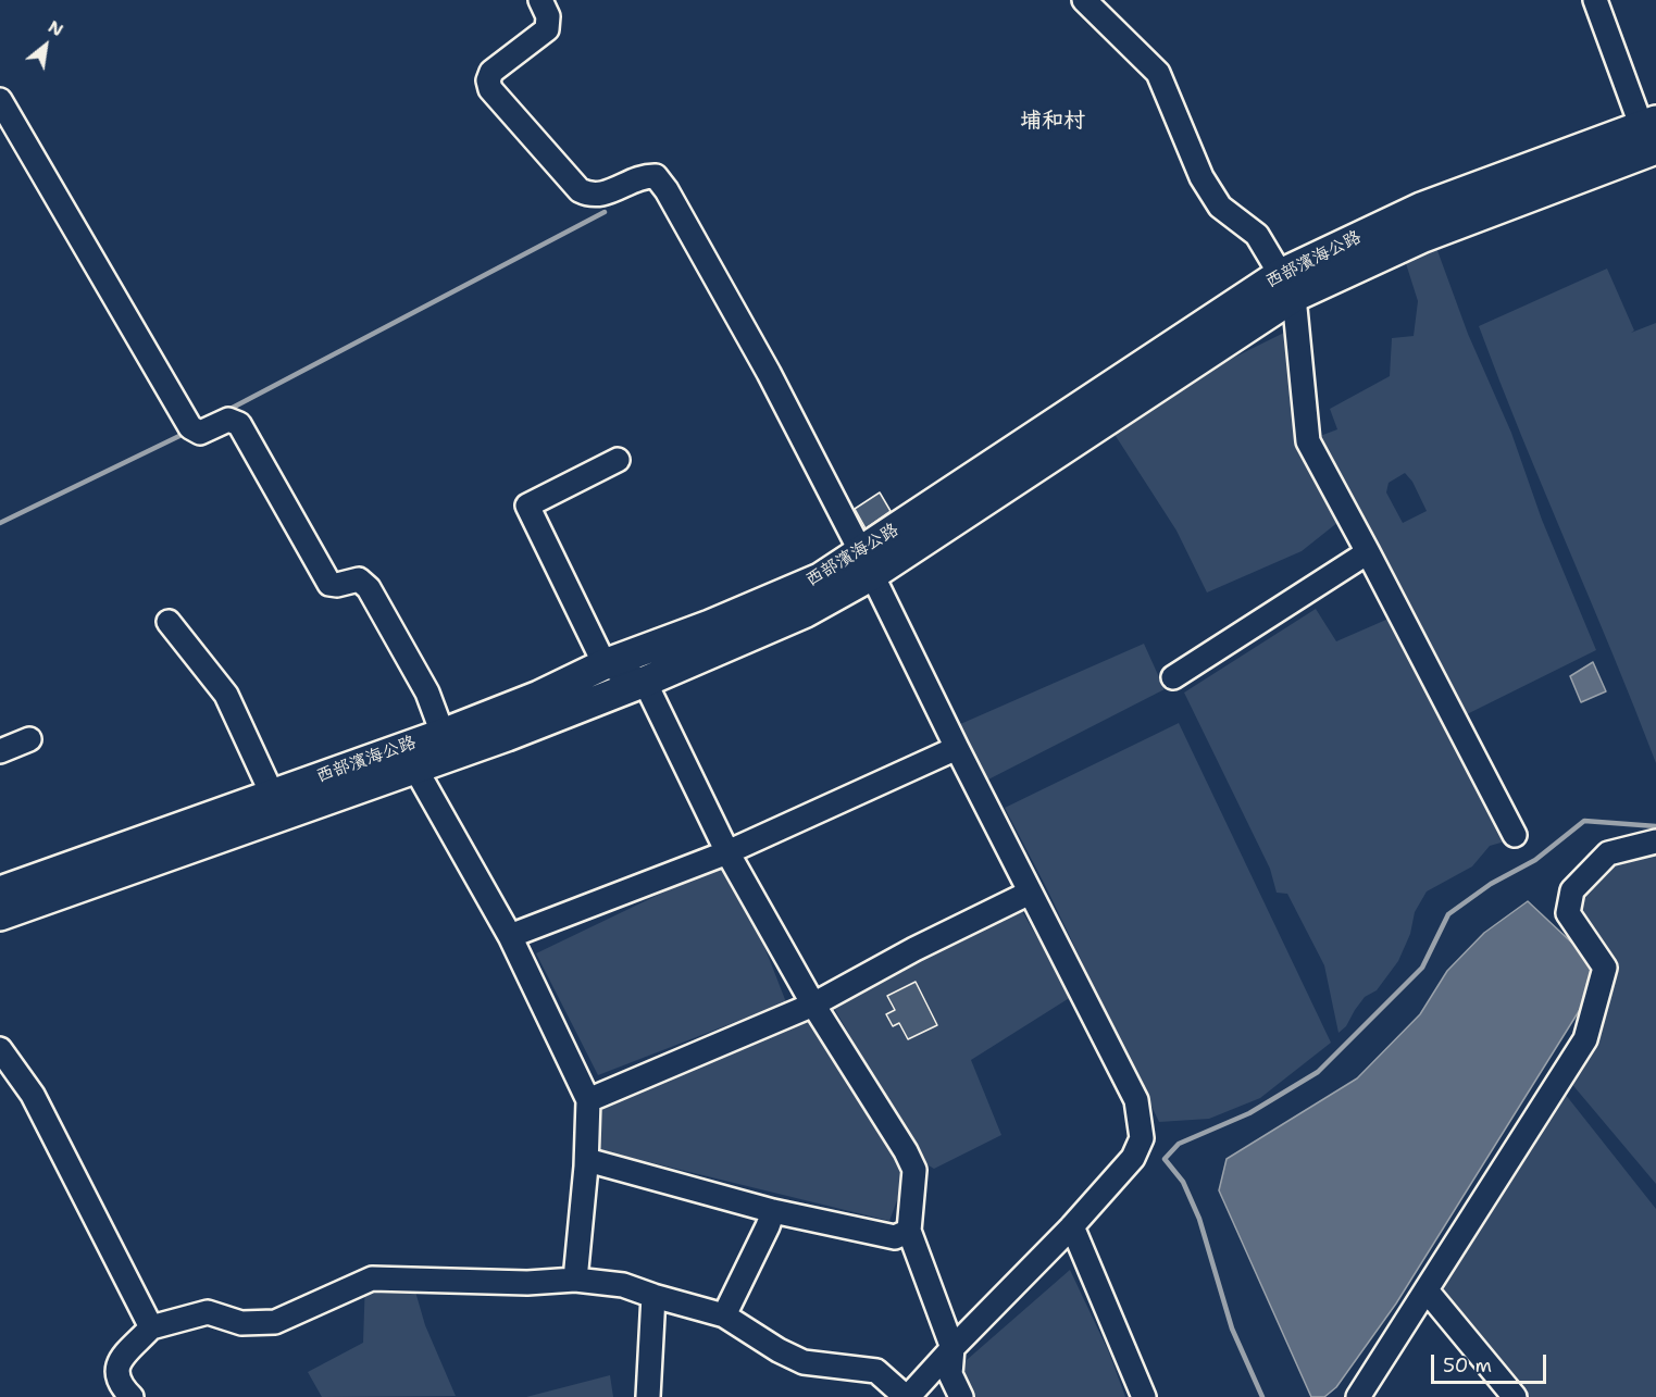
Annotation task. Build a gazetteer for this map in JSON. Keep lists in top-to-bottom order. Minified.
{"streets":{"main road":["西部濱海公路"]},"districts":["埔和村"],"scale_bar":"50 m","north":"top right"}
